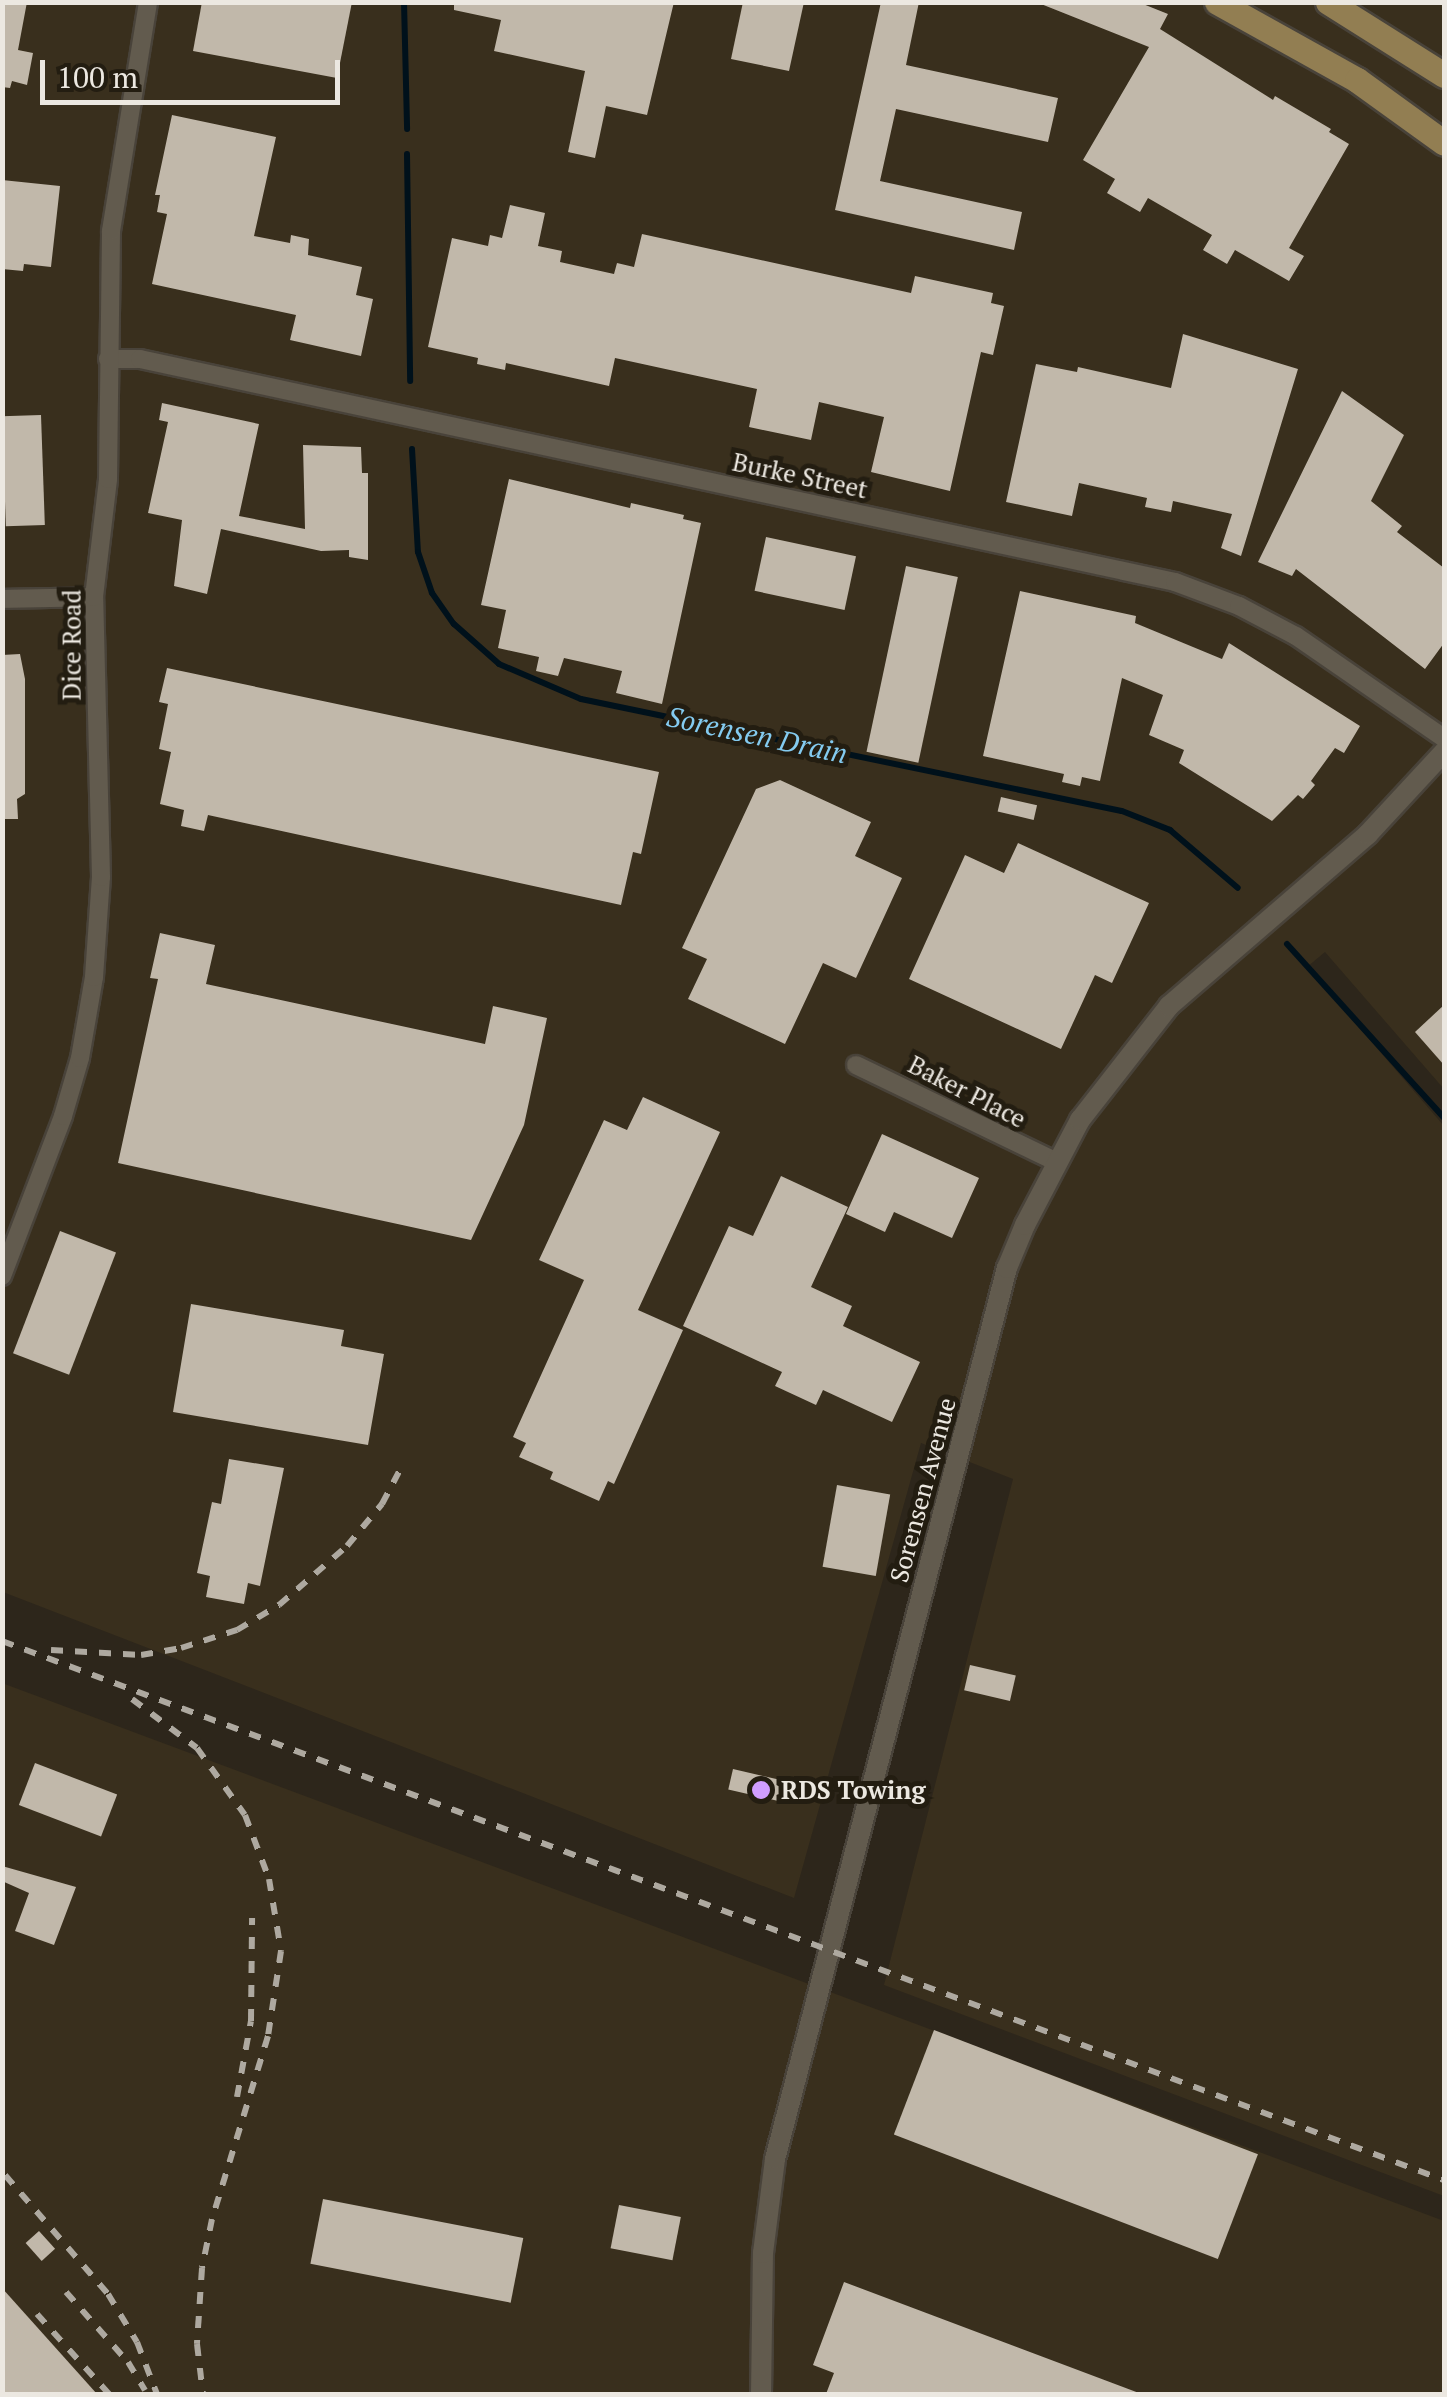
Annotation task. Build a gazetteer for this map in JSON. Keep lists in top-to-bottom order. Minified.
{"streets":{"street":["Burke Street","Dice Road","Baker Place","Sorensen Avenue"]},"crossings":[["Burke Street","Dice Road"],["Baker Place","Sorensen Avenue"]],"water":["Sorensen Drain"],"places":["RDS Towing"],"scale_bar":"100 m"}
